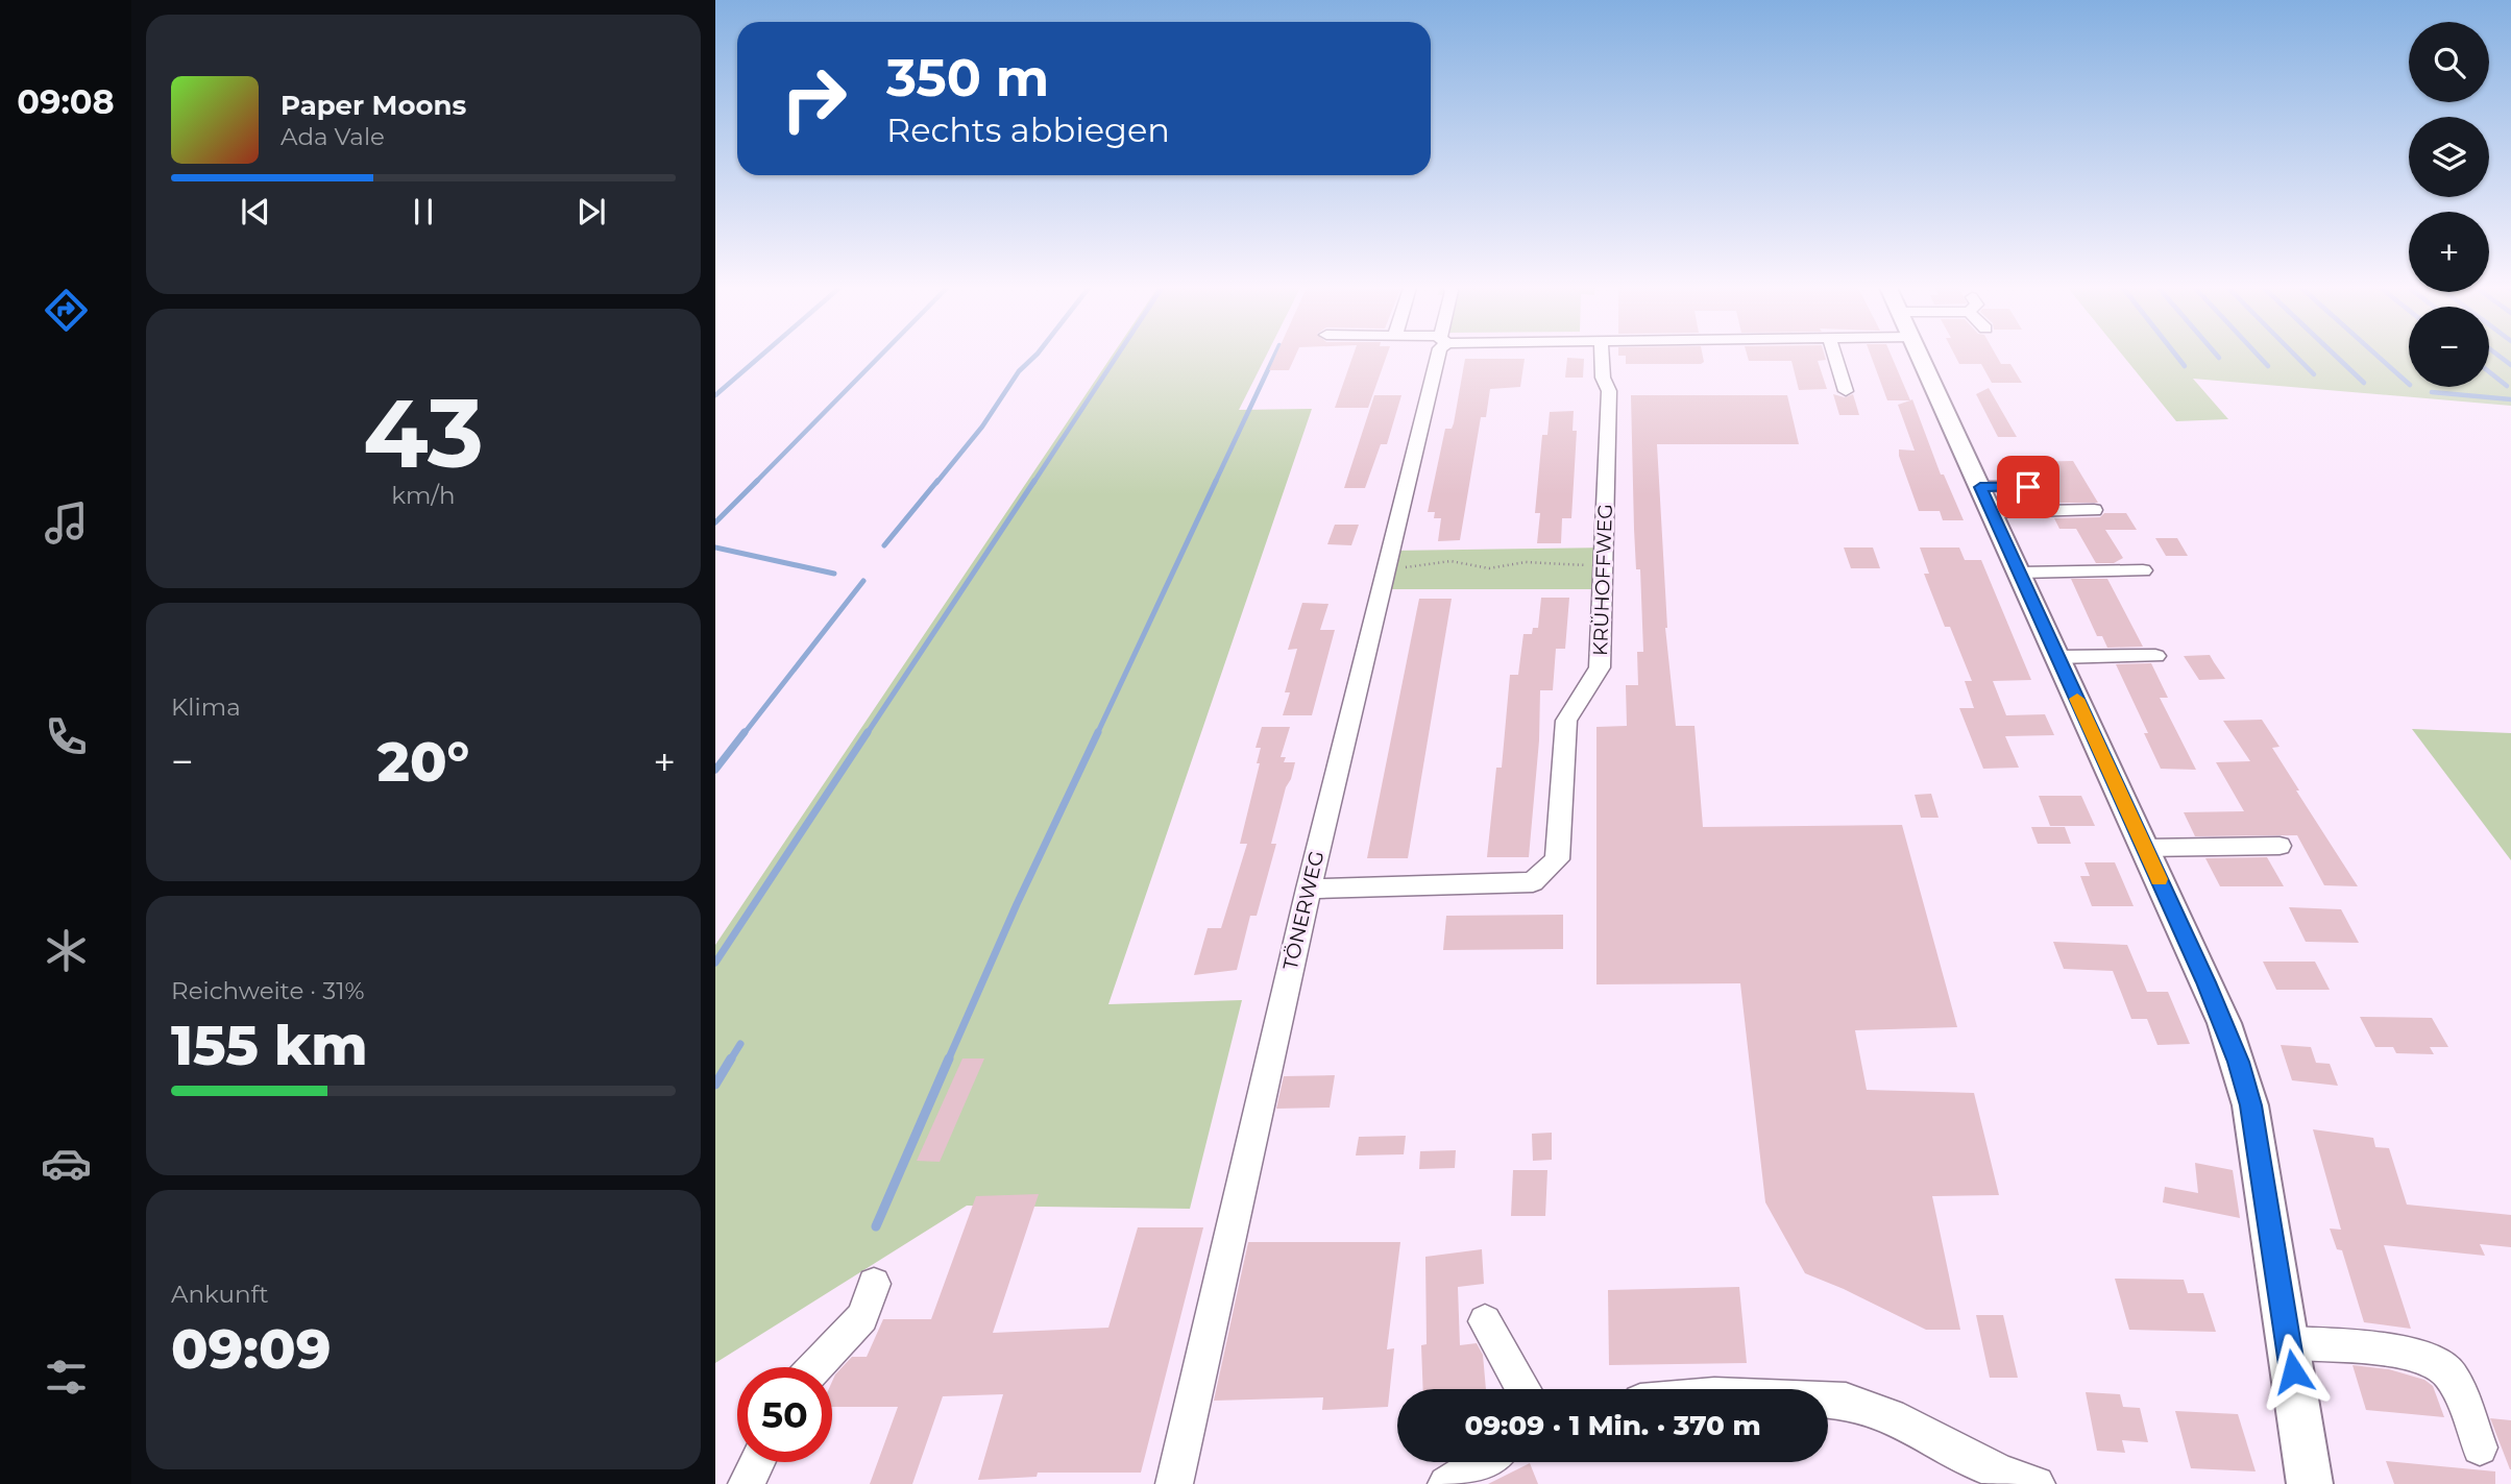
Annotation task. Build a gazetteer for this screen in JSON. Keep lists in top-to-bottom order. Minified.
{"streets":{"street":["KRÜHOFFWEG","TÖNERWEG"]},"crossings":[["KRÜHOFFWEG","TÖNERWEG"]],"page":{"tabs":"09:08","map_buttons":["+","−"],"turn":["350 m","Rechts abbiegen"],"song":["Paper Moons","Ada Vale"],"tile":[["43","km/h"],"Klima",["Reichweite · 31%","155 km"],["Ankunft","09:09"]],"heat":["−","20°","+"],"limit":"50","trip":"09:09 · 1 Min. · 370 m"}}
